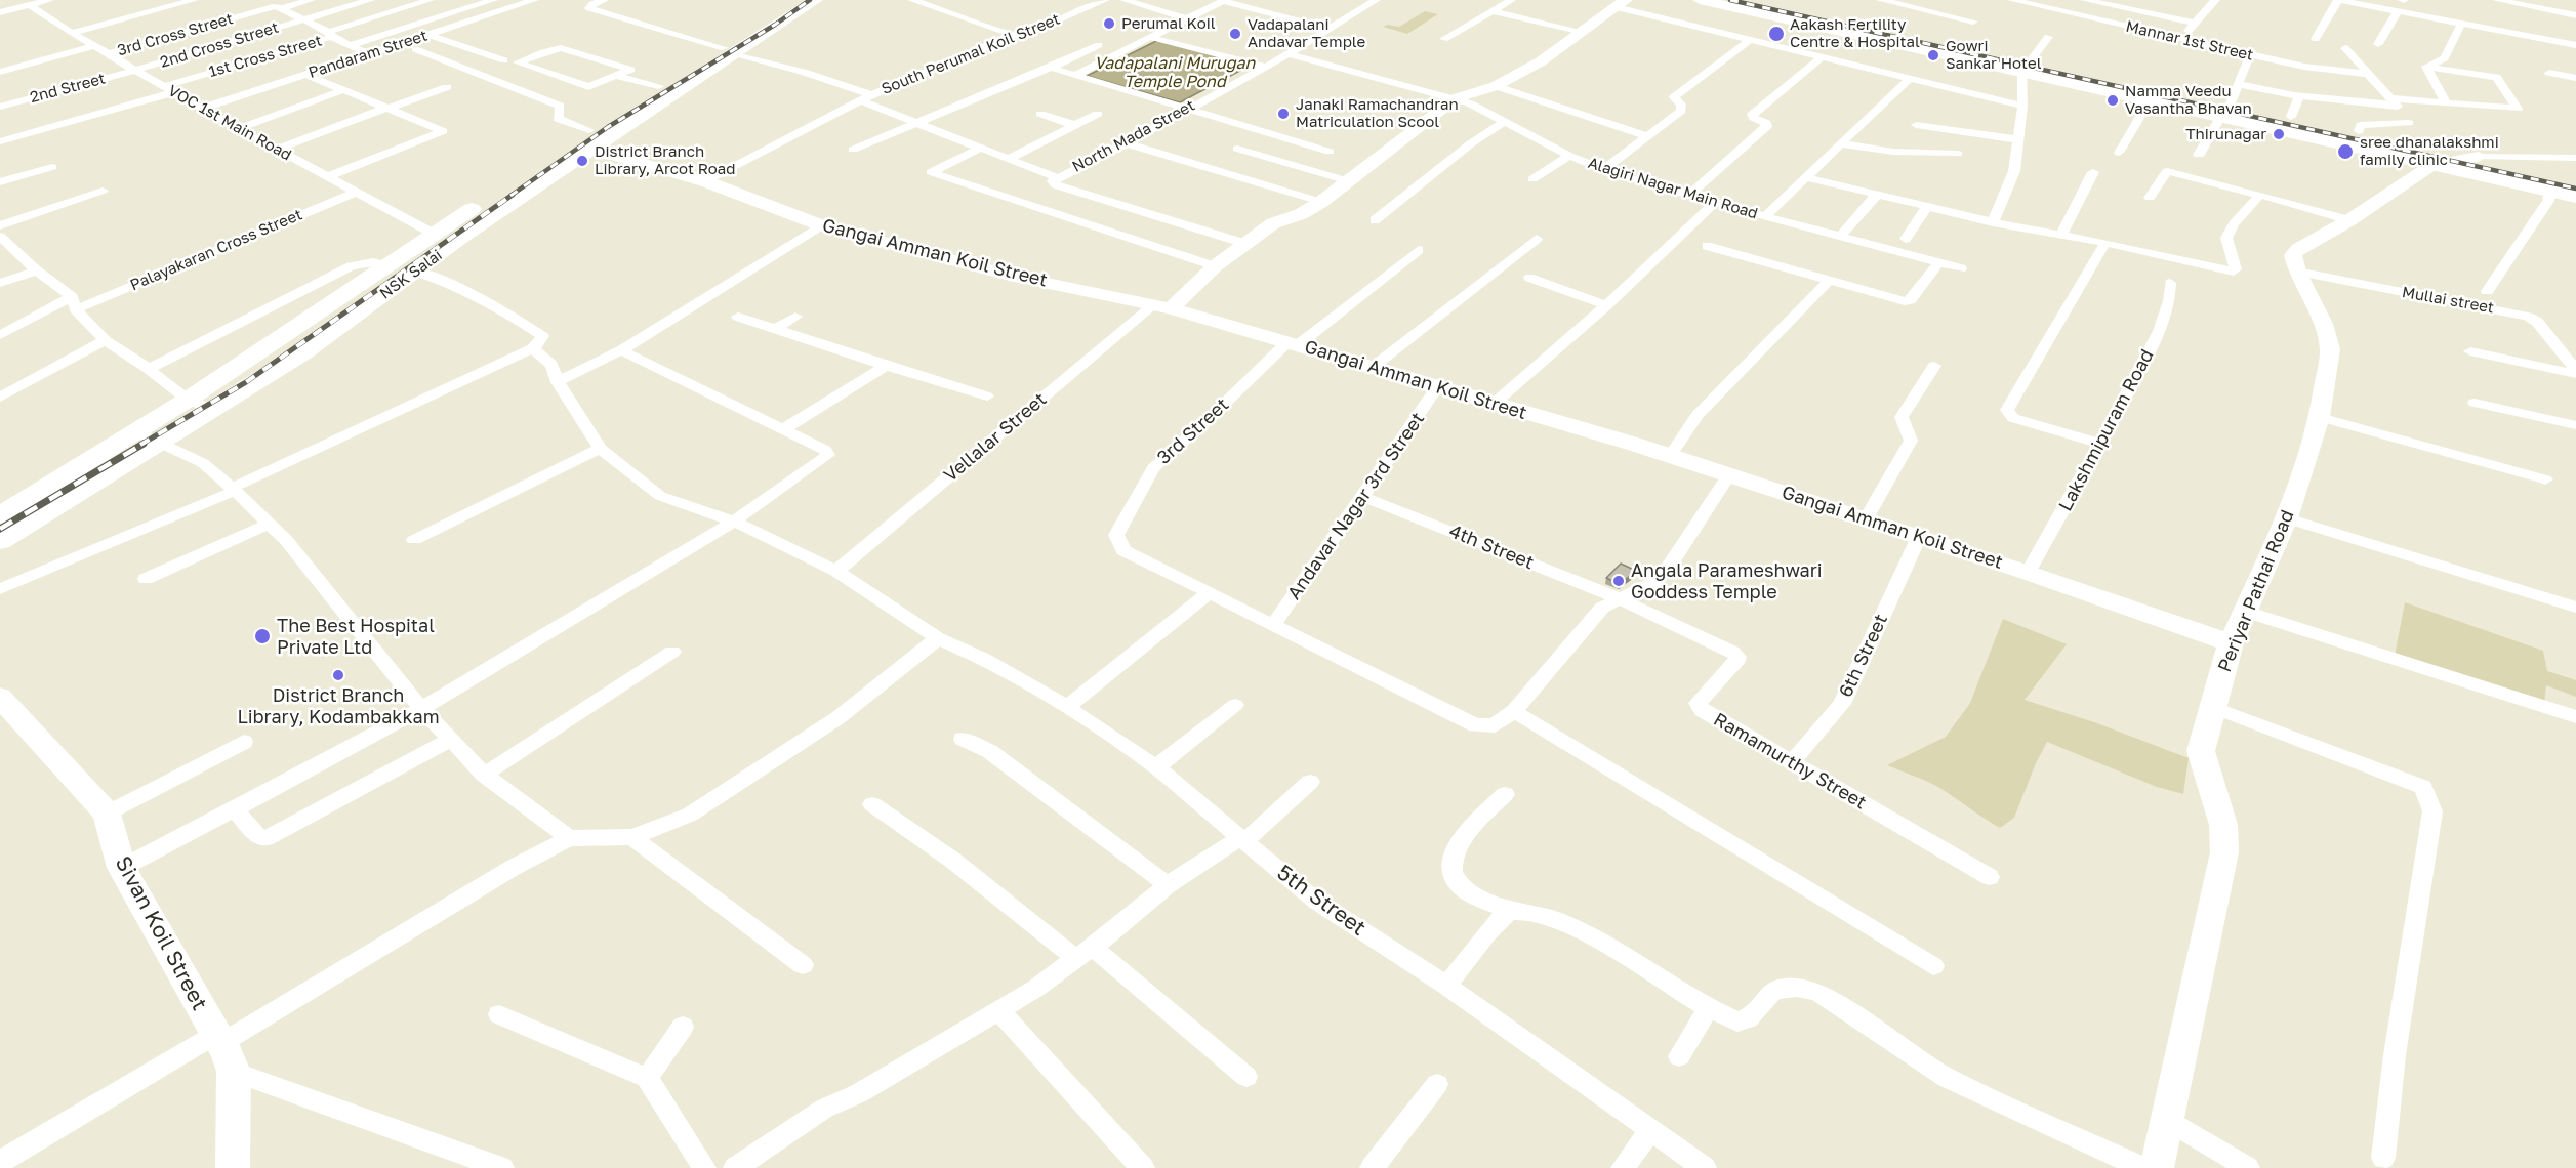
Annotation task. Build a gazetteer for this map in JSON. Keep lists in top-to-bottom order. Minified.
{"streets":{"main road":["NSK Salai"],"street":["3rd Cross Street","Mannar 1st Street","2nd Cross Street","Pandaram Street","South Perumal Koil Street","1st Cross Street","2nd Street","VOC 1st Main Road","North Mada Street","Alagiri Nagar Main Road","Palayakaran Cross Street","Gangai Amman Koil Street","Mullai street","Lakshmipuram Road","3rd Street","Vellalar Street","Andavar Nagar 3rd Street","4th Street","Periyar Pathai Road","6th Street","Ramamurthy Street","5th Street","Sivan Koil Street"]},"crossings":[["3rd Cross Street","VOC 1st Main Road"],["2nd Cross Street","2nd Street"],["2nd Cross Street","VOC 1st Main Road"],["Pandaram Street","VOC 1st Main Road"],["South Perumal Koil Street","Gangai Amman Koil Street"],["1st Cross Street","VOC 1st Main Road"],["2nd Street","VOC 1st Main Road"],["VOC 1st Main Road","Palayakaran Cross Street"],["North Mada Street","Alagiri Nagar Main Road"],["Gangai Amman Koil Street","NSK Salai"],["Gangai Amman Koil Street","Lakshmipuram Road"],["Gangai Amman Koil Street","3rd Street"],["Gangai Amman Koil Street","Vellalar Street"],["Gangai Amman Koil Street","Andavar Nagar 3rd Street"],["Gangai Amman Koil Street","Periyar Pathai Road"],["Gangai Amman Koil Street","6th Street"],["Mullai street","Periyar Pathai Road"],["3rd Street","Andavar Nagar 3rd Street"],["Vellalar Street","5th Street"],["Andavar Nagar 3rd Street","4th Street"],["4th Street","Ramamurthy Street"],["6th Street","Ramamurthy Street"]],"water":["Vadapalani Murugan Temple Pond"],"places":["Perumal Koil","Vadapalani Andavar Temple","Aakash Fertility Centre & Hospital","Gowri Sankar Hotel","Namma Veedu Vasantha Bhavan","Janaki Ramachandran Matriculation Scool","Thirunagar","sree dhanalakshmi family clinic","District Branch Library, Arcot Road","Angala Parameshwari Goddess Temple","The Best Hospital Private Ltd","District Branch Library, Kodambakkam"]}
